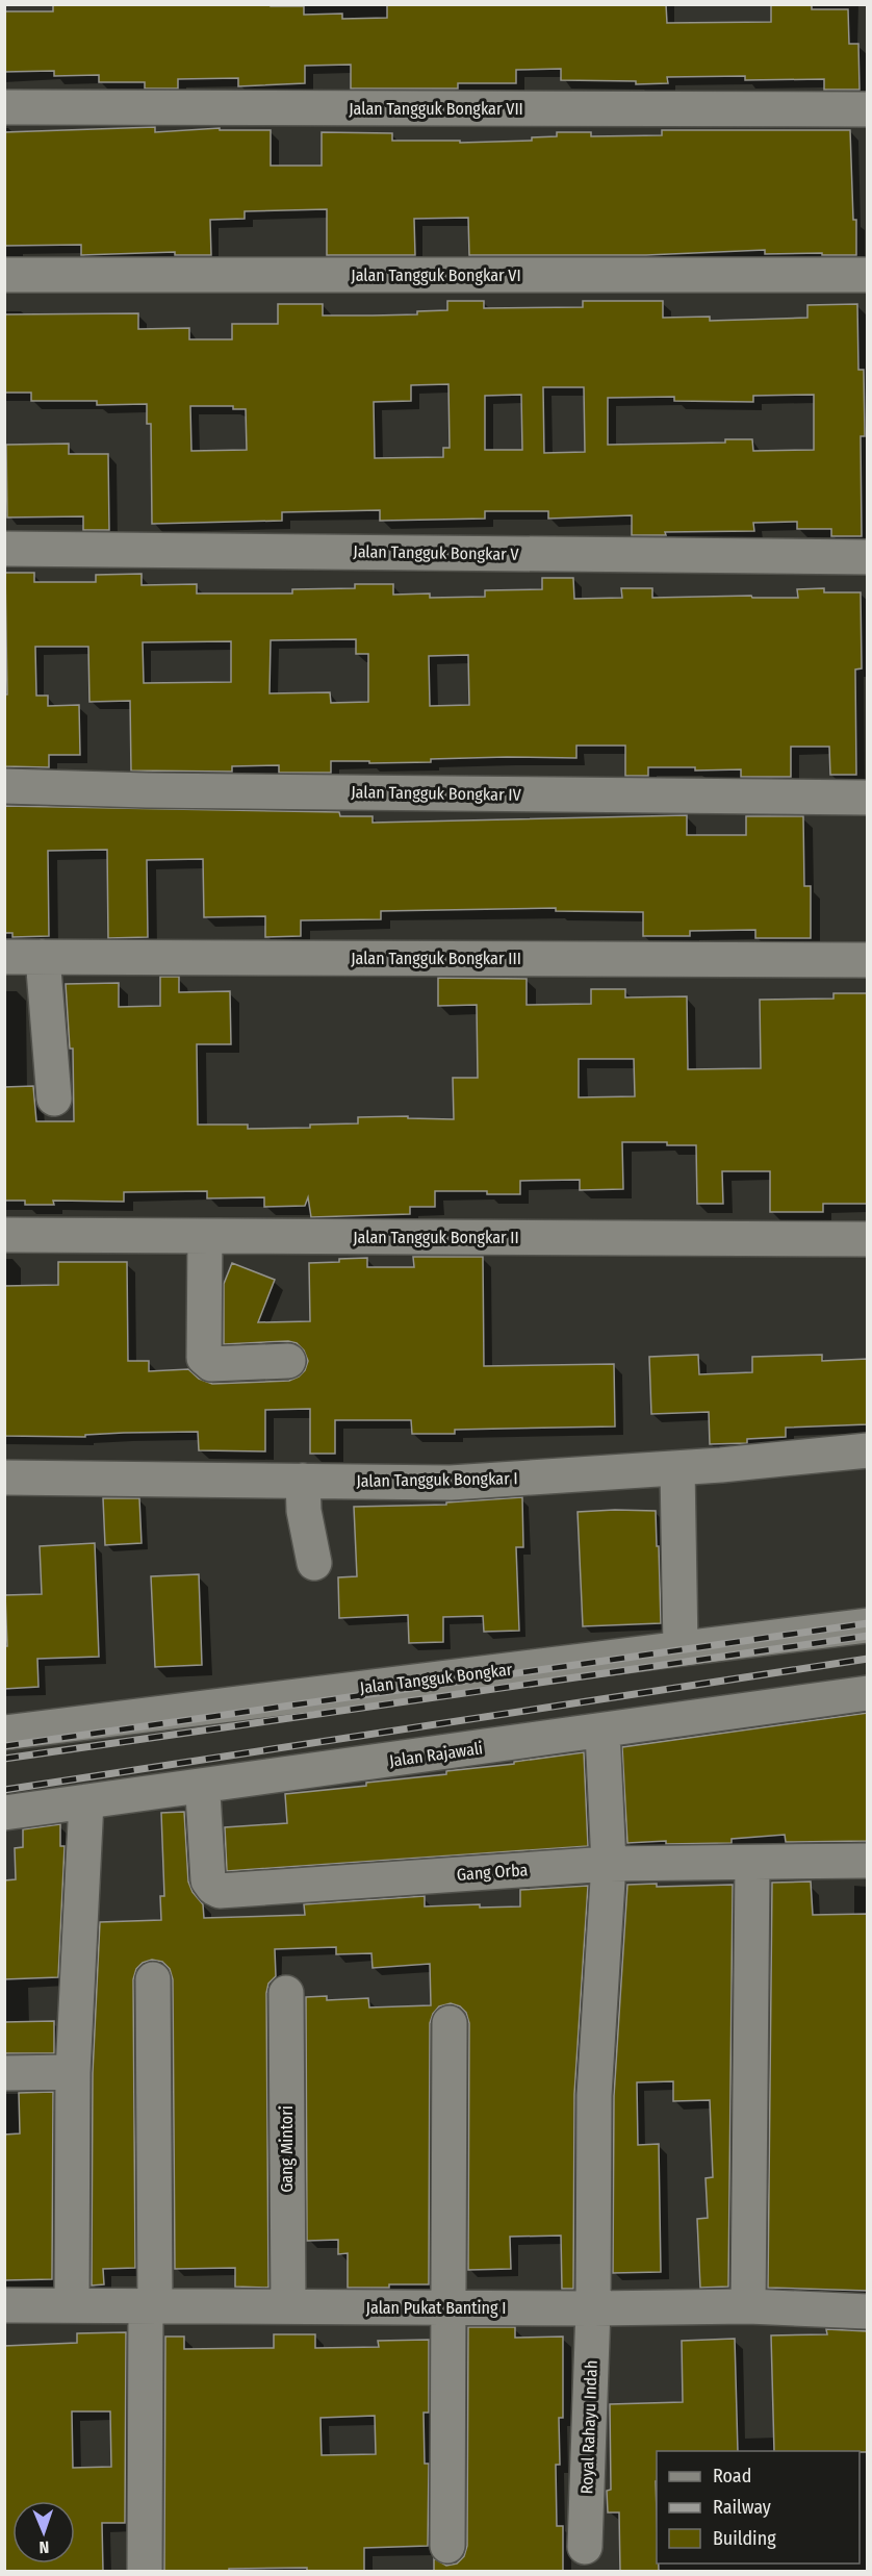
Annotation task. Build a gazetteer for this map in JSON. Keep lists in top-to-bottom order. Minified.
{"streets":{"street":["Jalan Tangguk Bongkar VII","Jalan Tangguk Bongkar VI","Jalan Tangguk Bongkar V","Jalan Tangguk Bongkar IV","Jalan Tangguk Bongkar III","Jalan Tangguk Bongkar II","Jalan Tangguk Bongkar I","Jalan Tangguk Bongkar","Jalan Rajawali","Gang Orba","Gang Mintori","Jalan Pukat Banting I","Royal Rahayu Indah"]},"crossings":[["Jalan Rajawali","Royal Rahayu Indah"],["Gang Orba","Royal Rahayu Indah"],["Gang Mintori","Jalan Pukat Banting I"],["Jalan Pukat Banting I","Royal Rahayu Indah"]],"legend":["Road","Railway","Building"],"north":"bottom"}
